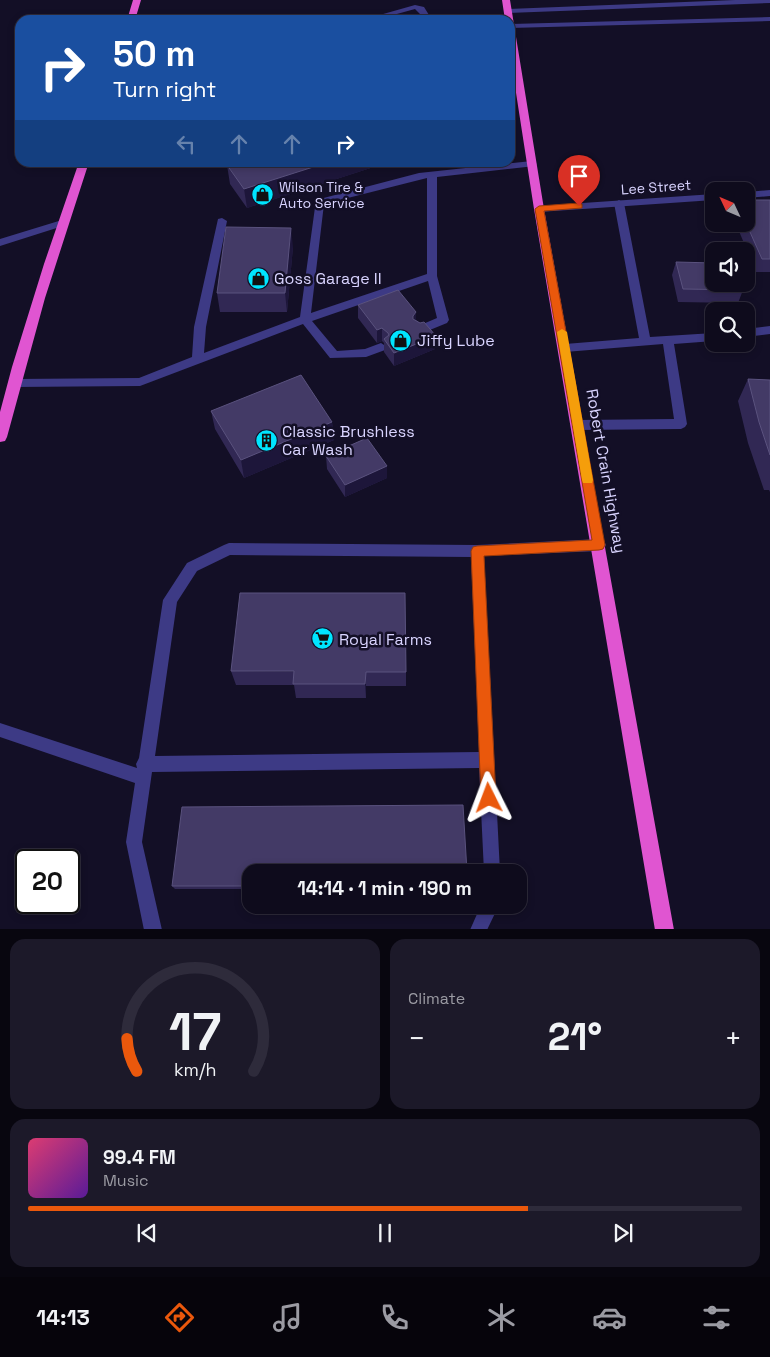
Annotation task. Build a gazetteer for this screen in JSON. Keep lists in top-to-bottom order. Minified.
{"streets":{"highway":["Robert Crain Highway"],"street":["Lee Street"]},"crossings":[["Lee Street","Robert Crain Highway"]],"places":{"shop":["Wilson Tire & Auto Service","Goss Garage II","Jiffy Lube"],"building":["Classic Brushless Car Wash"],"supermarket":["Royal Farms"]},"north":"top left","page":{"turn":["50 m","Turn right"],"limit":"20","trip":"14:14 · 1 min · 190 m","tile":"Climate","heat":["−","21°","+"],"song":["99.4 FM","Music"],"tabs":"14:13","gauge":["17","km/h"]}}
